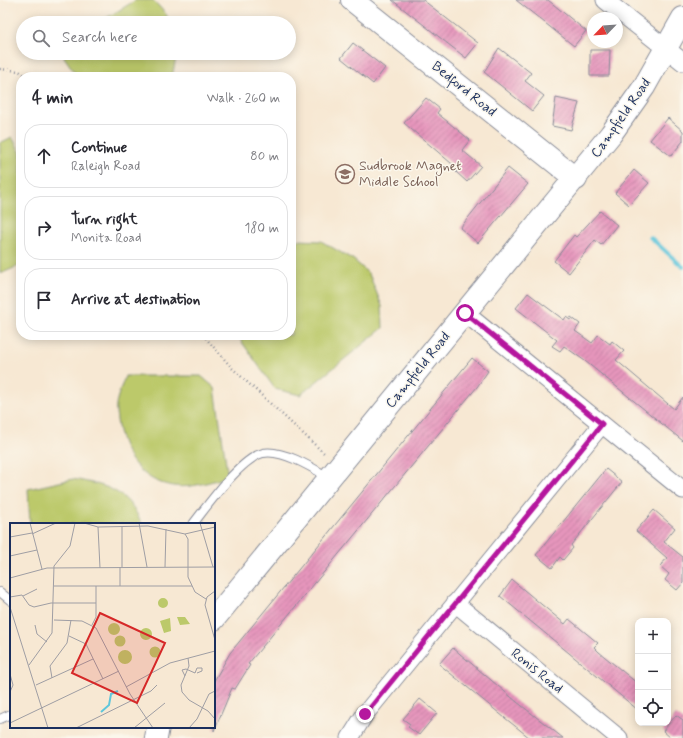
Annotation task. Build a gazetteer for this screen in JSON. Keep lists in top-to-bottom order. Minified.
{"streets":{"street":["Bedford Road","Campfield Road","Ronis Road"]},"crossings":[["Bedford Road","Campfield Road"]],"places":{"school or university":["Sudbrook Magnet Middle School"]},"north":"bottom left","page":{"search":"Search here","heading":["4 min","Walk · 260 m"],"list":[["Continue","Raleigh Road","80 m"],["Turn right","Monita Road","180 m"],"Arrive at destination"],"map_buttons":["+","−"]}}
